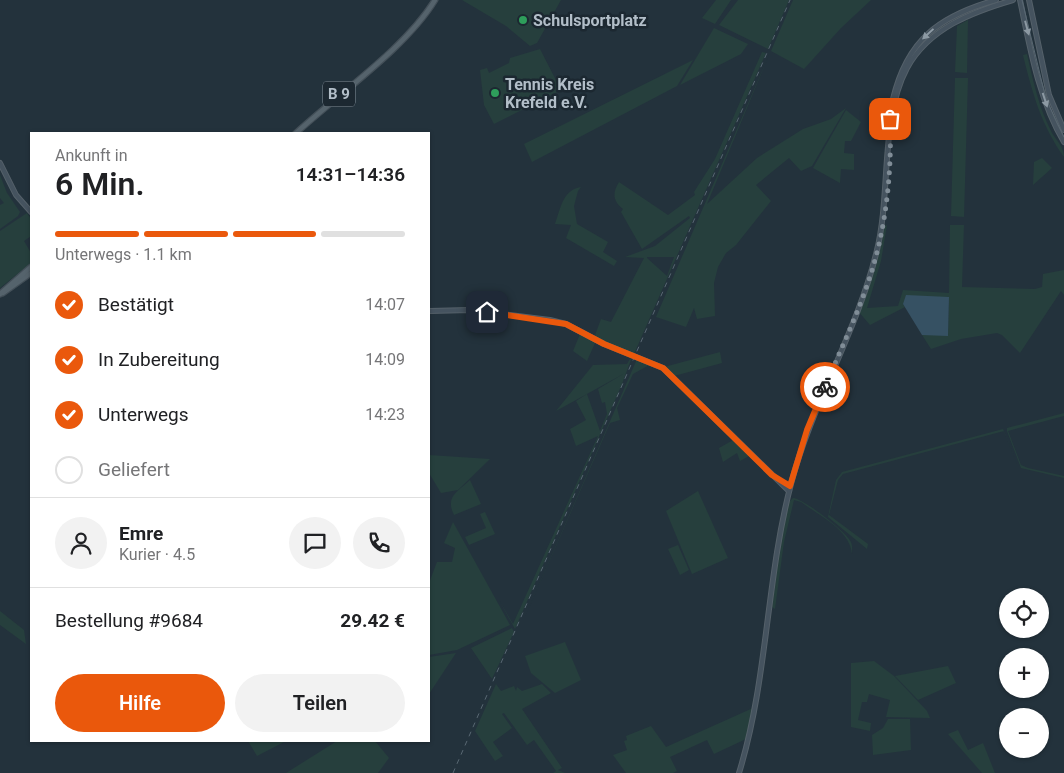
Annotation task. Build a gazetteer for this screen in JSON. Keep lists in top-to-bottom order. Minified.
{"streets":{"main road":["B 9"]},"places":["Schulsportplatz","Tennis Kreis Krefeld e.V."],"page":{"heading":["6 Min.","Ankunft in","14:31–14:36"],"panel":["Emre","Kurier · 4.5","Bestellung #9684","29.42 €"],"bar":"Unterwegs · 1.1 km","list":[["Bestätigt","14:07"],["In Zubereitung","14:09"],["Unterwegs","14:23"],"Geliefert"],"map_buttons":["+","−"],"buttons":["Hilfe","Teilen"]}}
